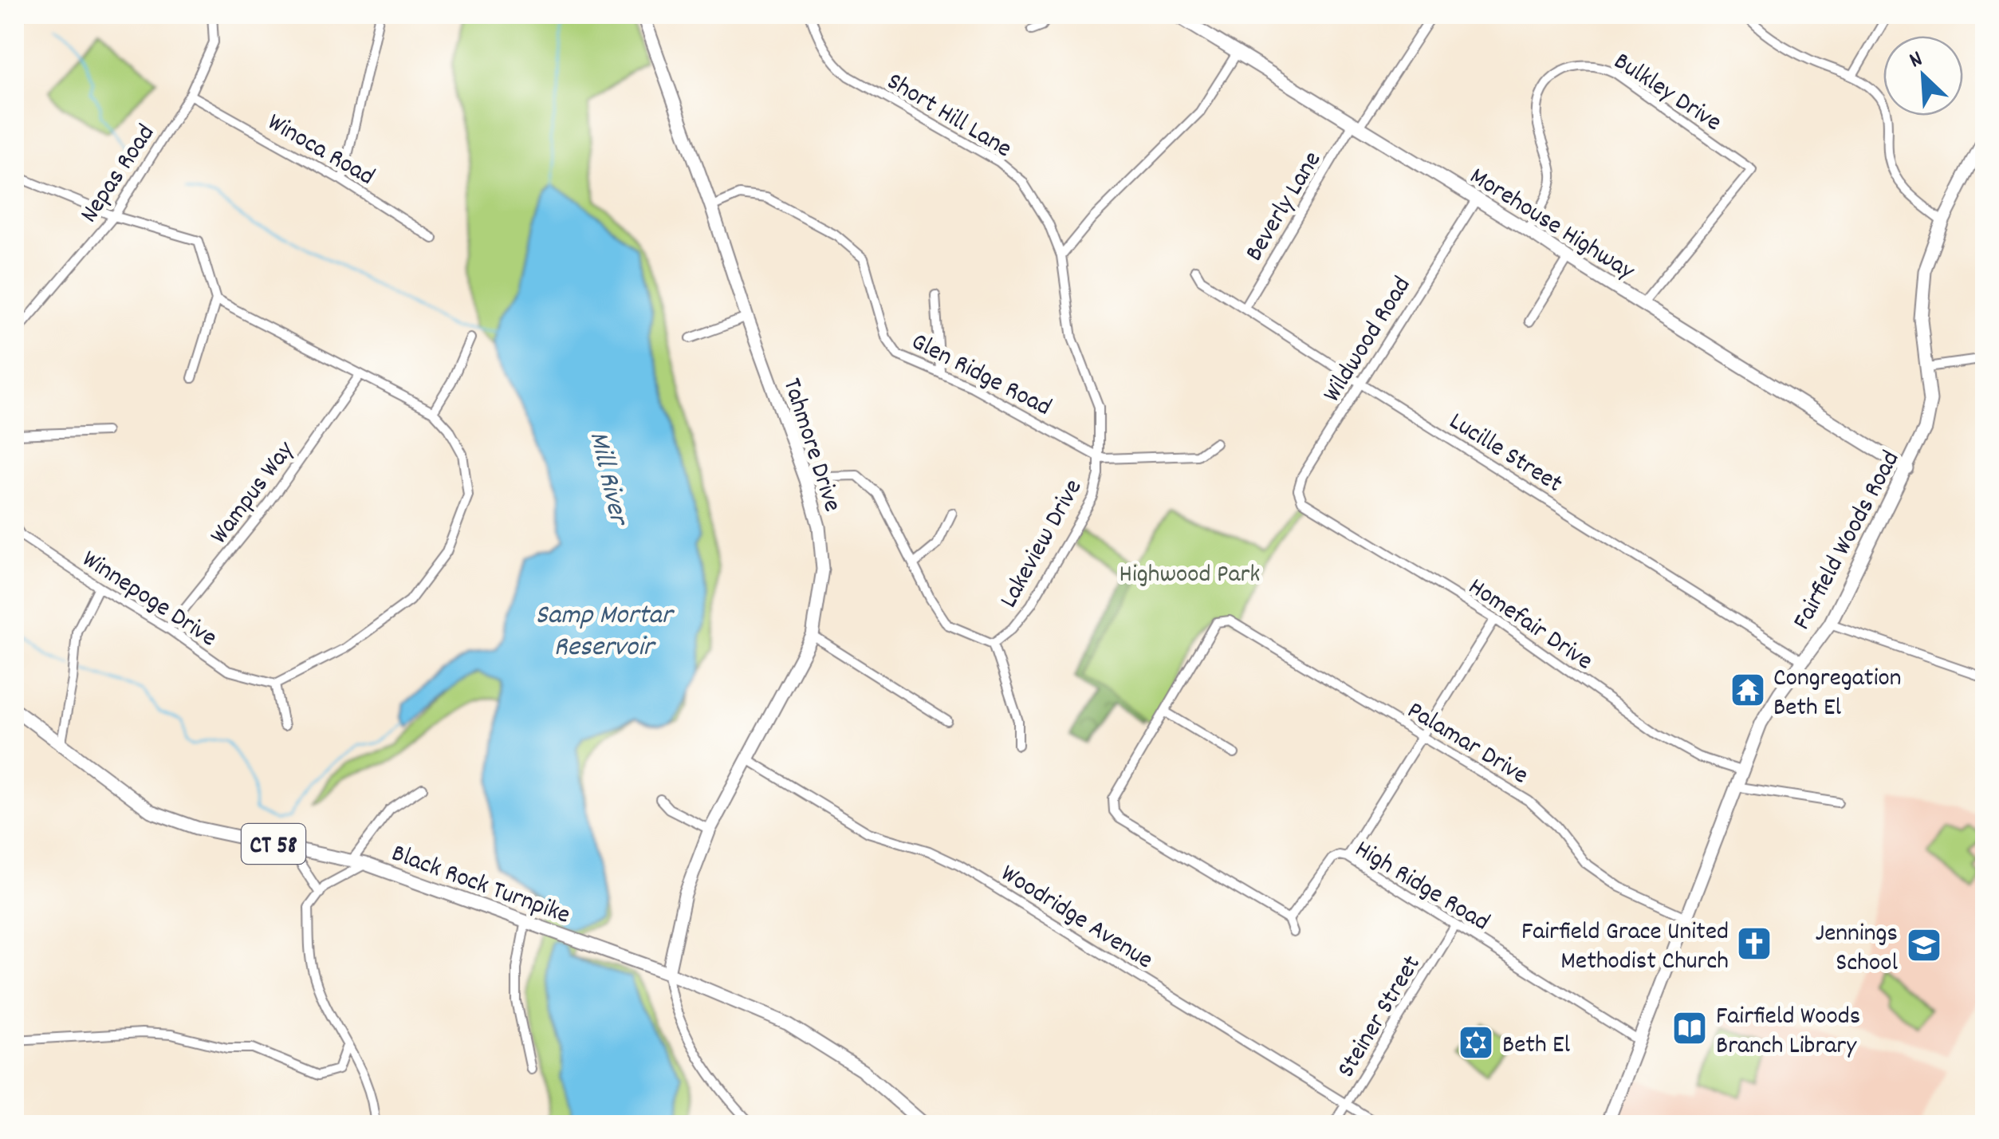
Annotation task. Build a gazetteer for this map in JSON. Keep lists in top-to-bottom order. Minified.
{"streets":{"main road":["Morehouse Highway","Tahmore Drive","Fairfield Woods Road","CT 58","Black Rock Turnpike"],"street":["Bulkley Drive","Short Hill Lane","Winoca Road","Nepas Road","Beverly Lane","Wildwood Road","Glen Ridge Road","Lucille Street","Wampus Way","Lakeview Drive","Winnepoge Drive","Homefair Drive","Palamar Drive","High Ridge Road","Woodridge Avenue","Steiner Street"]},"crossings":[["Bulkley Drive","Morehouse Highway"],["Short Hill Lane","Lakeview Drive"],["Winoca Road","Nepas Road"],["Beverly Lane","Morehouse Highway"],["Beverly Lane","Lucille Street"],["Morehouse Highway","Wildwood Road"],["Morehouse Highway","Fairfield Woods Road"],["Wildwood Road","Lucille Street"],["Wildwood Road","Homefair Drive"],["Glen Ridge Road","Tahmore Drive"],["Glen Ridge Road","Lakeview Drive"],["Tahmore Drive","Black Rock Turnpike"],["Tahmore Drive","Woodridge Avenue"],["Lucille Street","Fairfield Woods Road"],["Wampus Way","Winnepoge Drive"],["Fairfield Woods Road","Homefair Drive"],["Fairfield Woods Road","Palamar Drive"],["Fairfield Woods Road","High Ridge Road"],["High Ridge Road","Steiner Street"],["Woodridge Avenue","Steiner Street"]],"water":["Mill River","Samp Mortar Reservoir"],"parks":["Highwood Park"],"places":{"temple":["Congregation Beth El"],"church":["Fairfield Grace United Methodist Church"],"school or university":["Jennings School"],"library":["Fairfield Woods Branch Library"],"synagogue":["Beth El"]},"north":"top left"}
